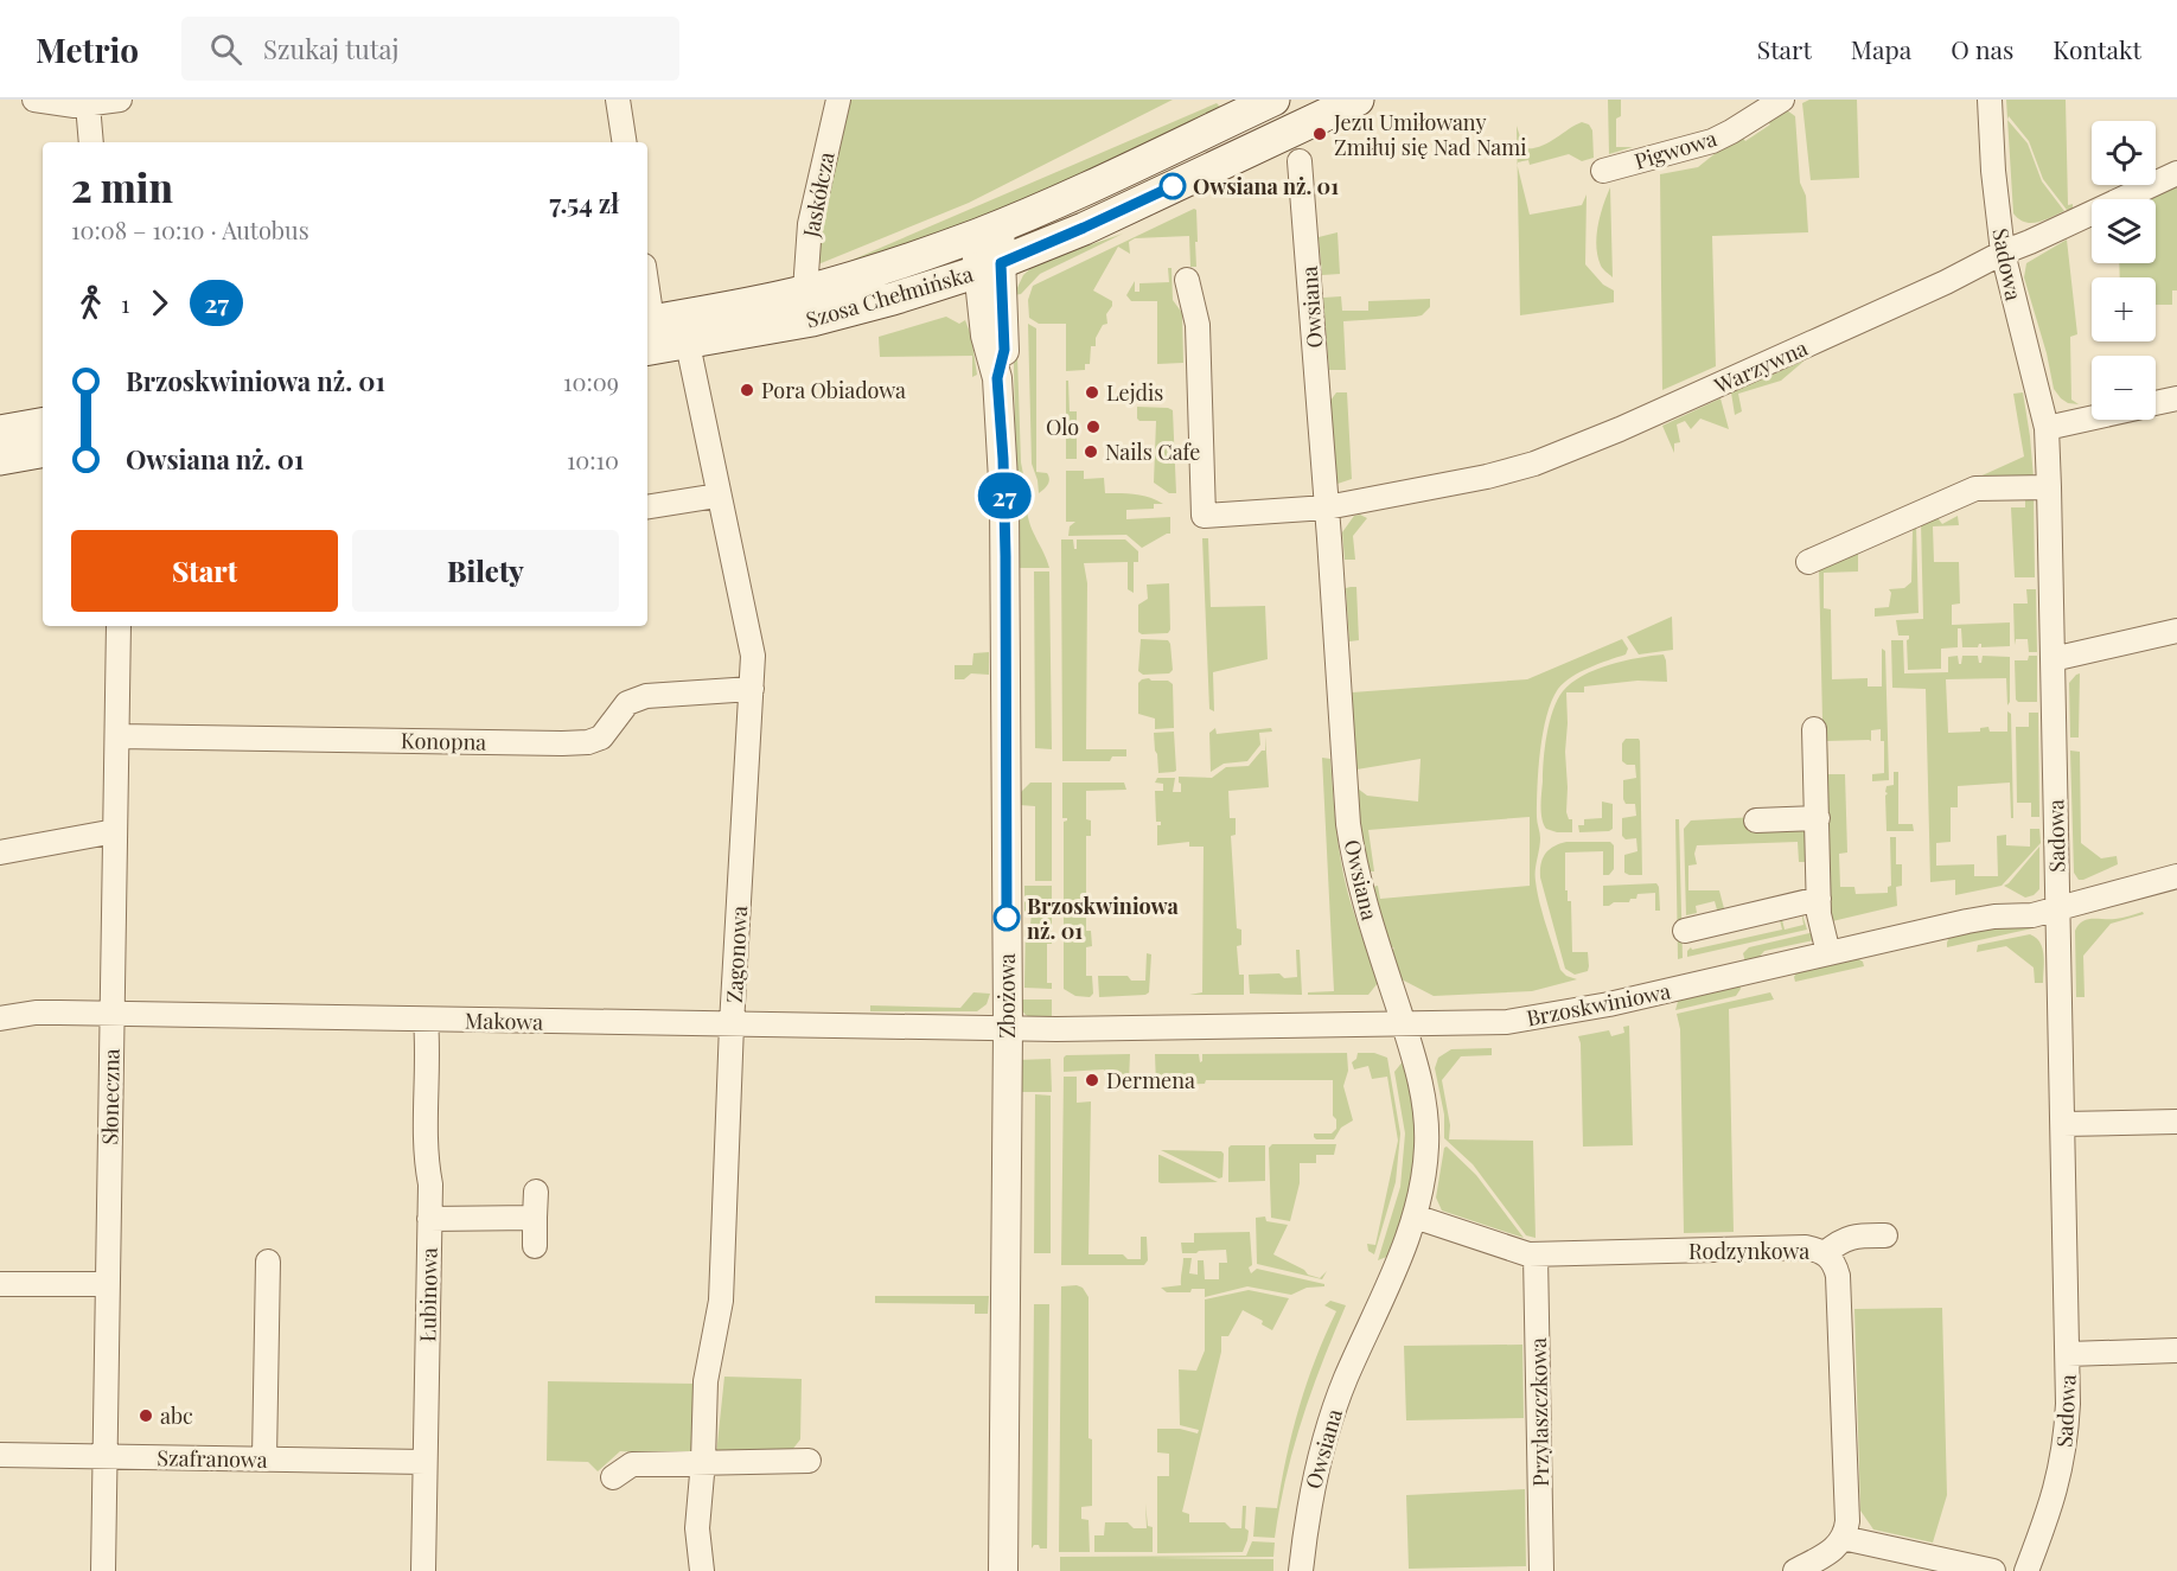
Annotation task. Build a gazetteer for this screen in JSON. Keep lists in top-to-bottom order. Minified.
{"streets":{"main road":["Szosa Chełmińska"],"street":["Pigwowa","Jaskółcza","Sadowa","Owsiana","Warzywna","Konopna","Zagonowa","Zbożowa","Brzoskwiniowa","Makowa","Słoneczna","Rodzynkowa","Łubinowa","Przylaszczkowa","Szafranowa"]},"crossings":[["Jaskółcza","Szosa Chełmińska"],["Sadowa","Warzywna"],["Sadowa","Brzoskwiniowa"],["Szosa Chełmińska","Owsiana"],["Szosa Chełmińska","Zagonowa"],["Szosa Chełmińska","Zbożowa"],["Owsiana","Warzywna"],["Owsiana","Brzoskwiniowa"],["Owsiana","Rodzynkowa"],["Konopna","Zagonowa"],["Konopna","Słoneczna"],["Zagonowa","Makowa"],["Zbożowa","Brzoskwiniowa"],["Zbożowa","Makowa"],["Brzoskwiniowa","Makowa"],["Makowa","Słoneczna"],["Makowa","Łubinowa"],["Słoneczna","Szafranowa"],["Rodzynkowa","Przylaszczkowa"],["Łubinowa","Szafranowa"]],"places":["Jezu Umiłowany Zmiłuj się Nad Nami","Owsiana nż. 01","Pora Obiadowa","Lejdis","Olo","Nails Cafe","Brzoskwiniowa nż. 01","Dermena","abc"],"lines":["bus line 27"],"page":{"header":"Metrio","search":"Szukaj tutaj","nav":["Start","Mapa","O nas","Kontakt"],"on_map":"27","map_buttons":["+","−"],"heading":["2 min","10:08 – 10:10 · Autobus","7.54 zł"],"legs":["1","27"],"list":[{"name":"Brzoskwiniowa nż. 01","value":"10:09"},{"name":"Owsiana nż. 01","value":"10:10"}],"buttons":["Start","Bilety"]}}
